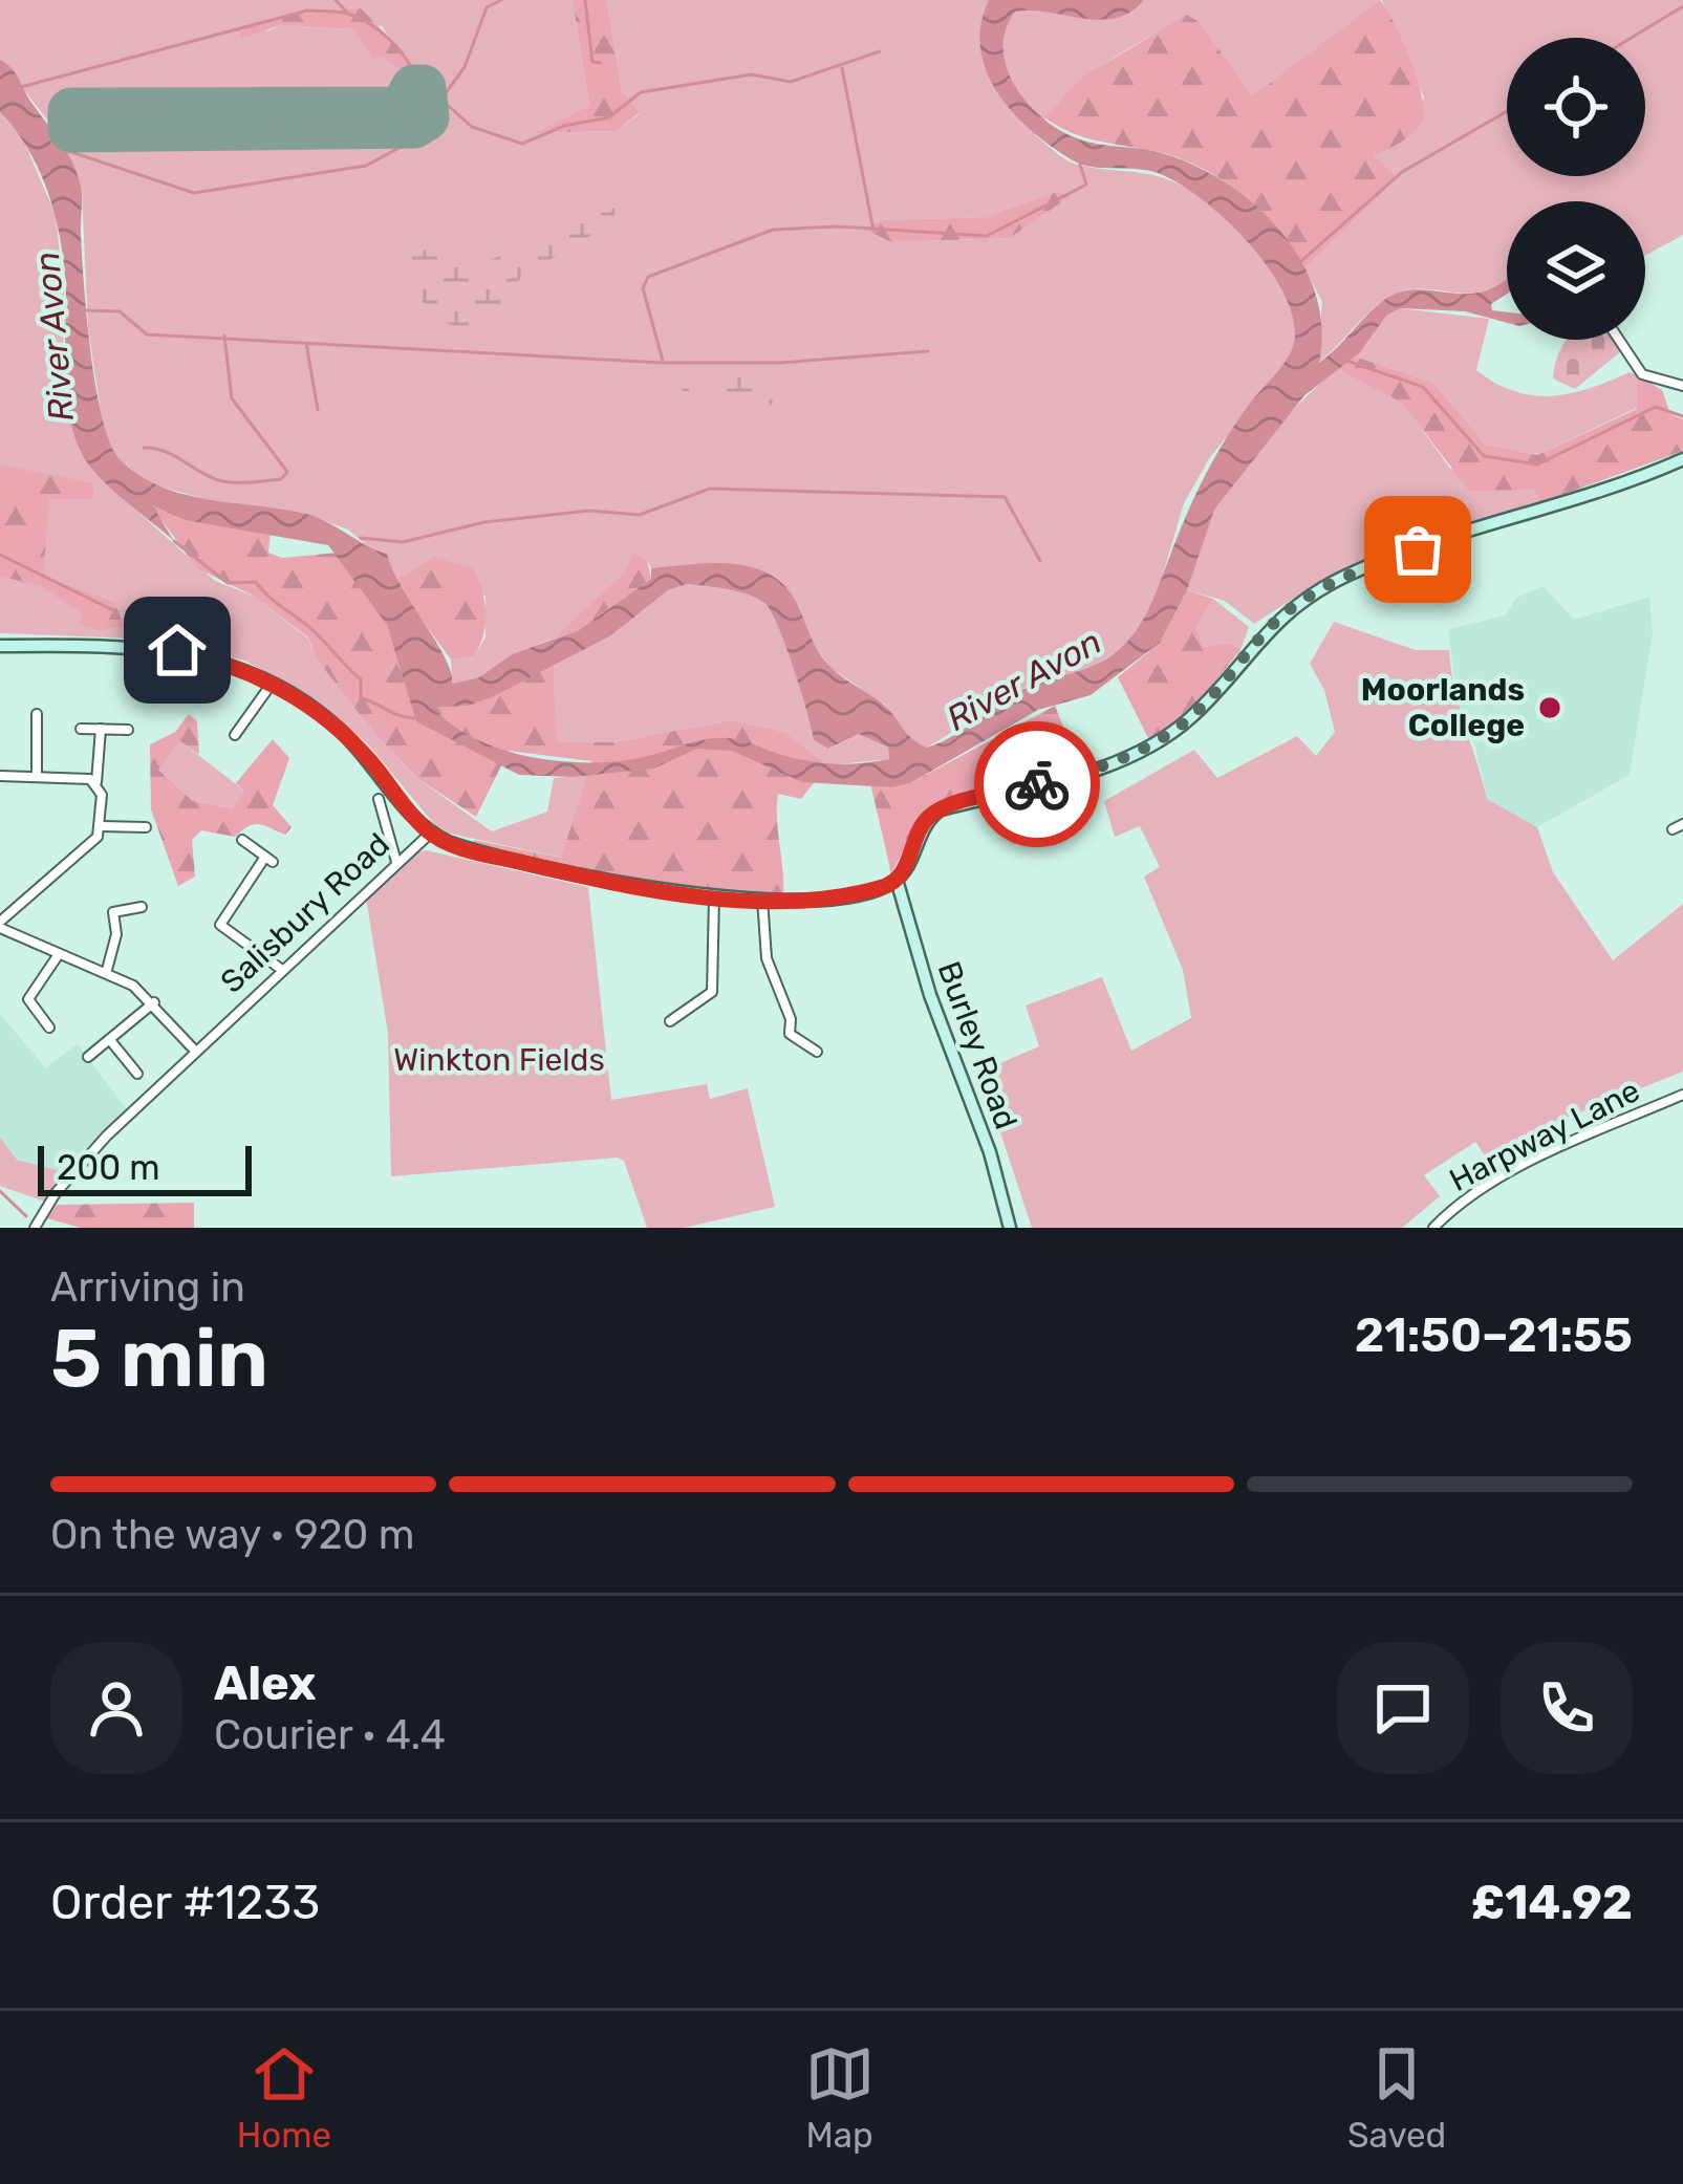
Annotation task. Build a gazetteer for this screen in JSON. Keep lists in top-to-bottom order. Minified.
{"streets":{"main road":["Salisbury Road","Burley Road"],"street":["Harpway Lane"]},"crossings":[["Salisbury Road","Burley Road"]],"water":["River Avon"],"parks":["Winkton Fields"],"places":["Moorlands College"],"scale_bar":"200 m","page":{"scale":"200 m","heading":["5 min","Arriving in","21:50–21:55"],"panel":["Alex","Courier · 4.4","Order #1233","£14.92"],"bar":"On the way · 920 m","tabs":["Home","Map","Saved"]}}
